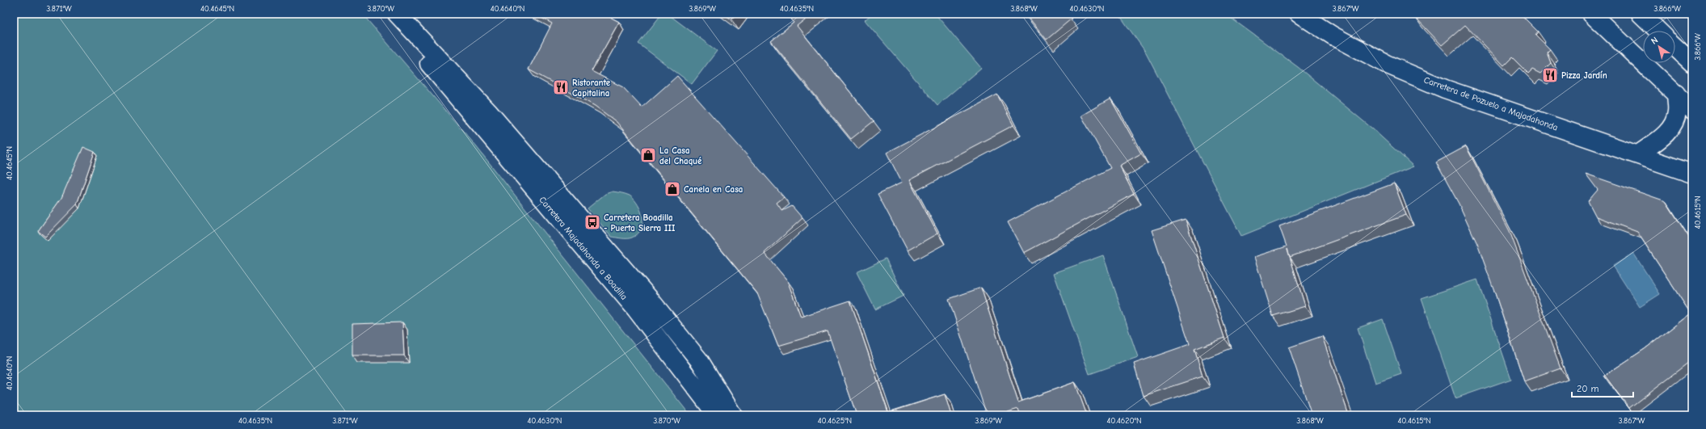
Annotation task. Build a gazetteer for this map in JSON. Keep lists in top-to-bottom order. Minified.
{"streets":{"street":["Carretera de Pozuelo a Majadahonda","Carretera Majadahonda a Boadilla"]},"places":{"restaurant":["Pizza Jardín","Ristorante Capitalina"],"shop":["La Casa del Chaqué","Canela en Casa"],"bus stop":["Carretera Boadilla - Puerta Sierra III"]},"scale_bar":"20 m","north":"top left","coordinates":["3.871°W","40.4645°N","3.870°W","40.4640°N","3.869°W","40.4635°N","3.868°W","40.4630°N","3.867°W","3.866°W","40.4615°N","40.4625°N","40.4620°N"]}
